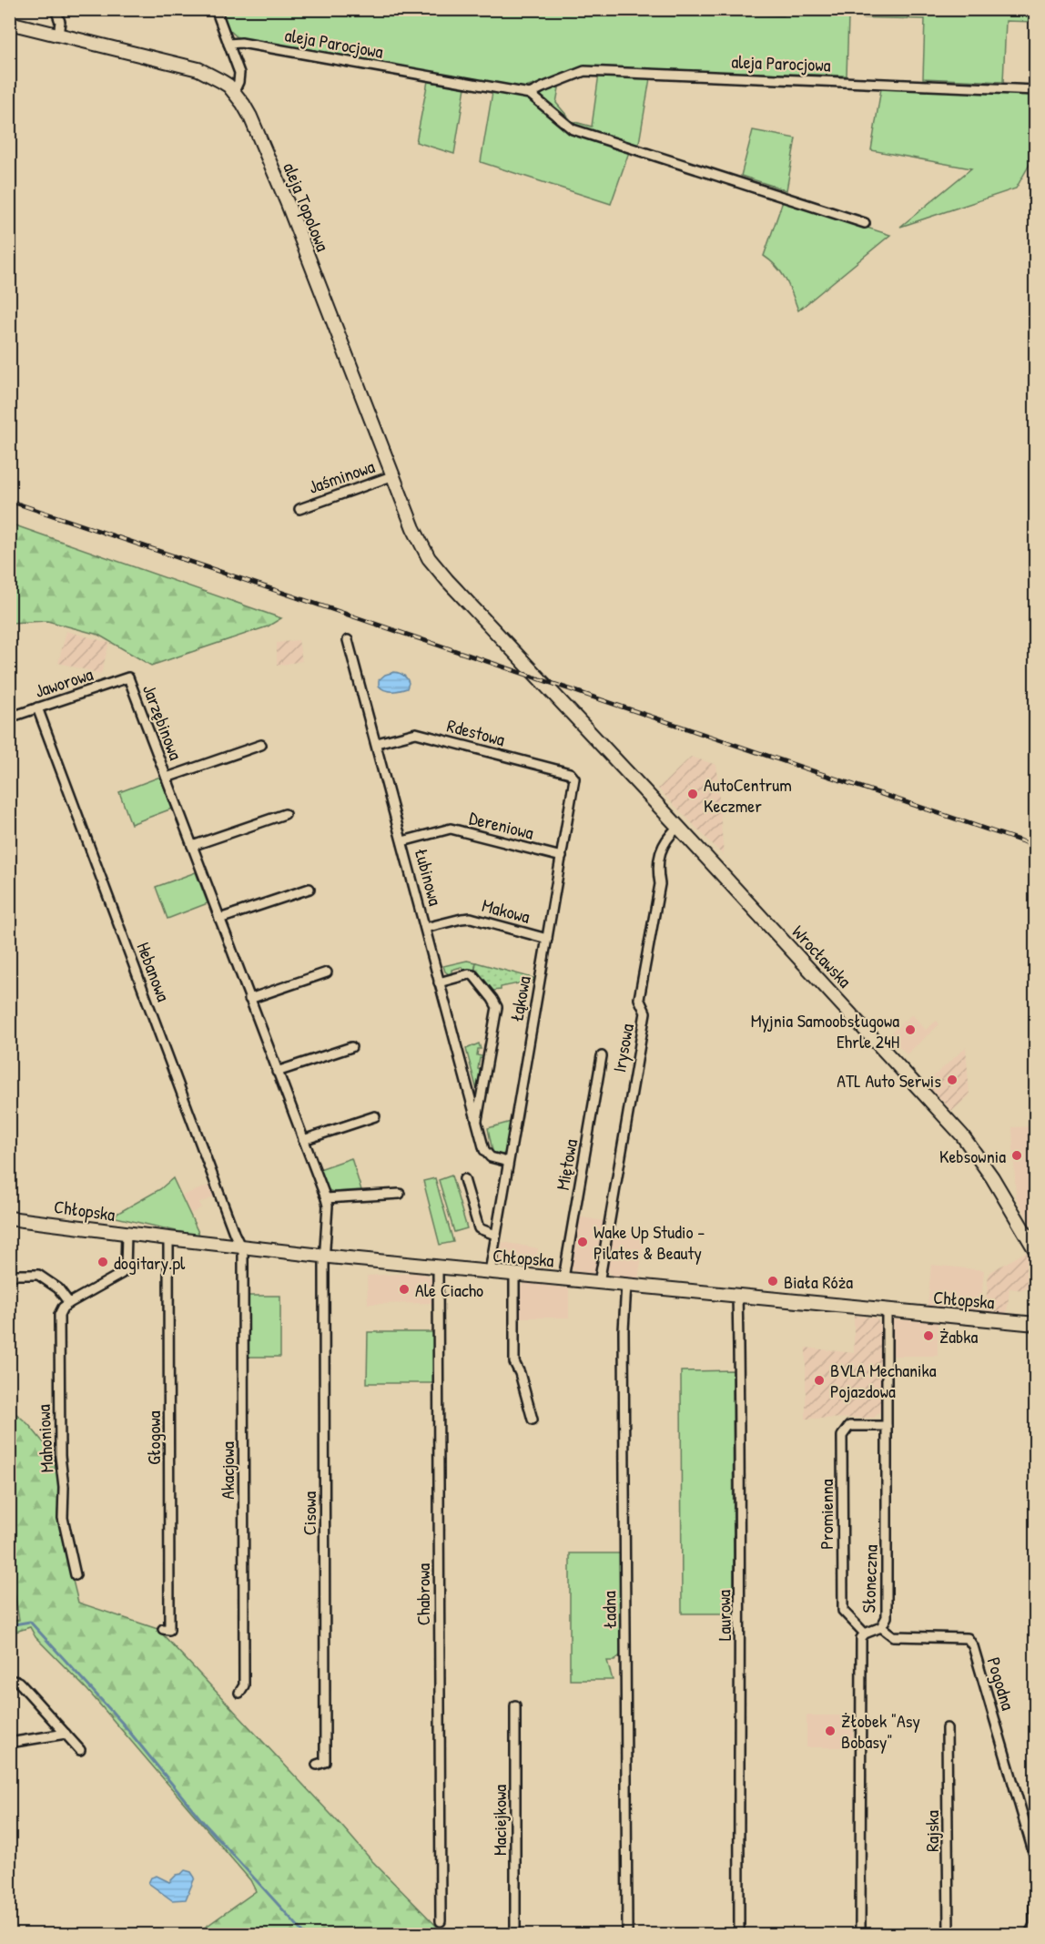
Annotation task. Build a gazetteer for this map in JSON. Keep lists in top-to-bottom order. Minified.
{"streets":{"street":["aleja Parocjowa","aleja Topolowa","Jaśminowa","Jaworowa","Jarzębinowa","Rdestowa","Dereniowa","Łubinowa","Makowa","Wrocławska","Hebanowa","Łąkowa","Irysowa","Miętowa","Chłopska","Głogowa","Mahoniowa","Akacjowa","Cisowa","Promienna","Słoneczna","Chabrowa","Ładna","Laurowa","Pogodna","Maciejkowa","Rajska"]},"crossings":[["aleja Topolowa","Jaśminowa"],["aleja Topolowa","Wrocławska"],["Jaworowa","Jarzębinowa"],["Jaworowa","Hebanowa"],["Jarzębinowa","Chłopska"],["Jarzębinowa","Cisowa"],["Rdestowa","Łubinowa"],["Rdestowa","Łąkowa"],["Dereniowa","Łubinowa"],["Dereniowa","Łąkowa"],["Łubinowa","Makowa"],["Łubinowa","Łąkowa"],["Makowa","Łąkowa"],["Wrocławska","Irysowa"],["Hebanowa","Chłopska"],["Hebanowa","Akacjowa"],["Łąkowa","Chłopska"],["Irysowa","Chłopska"],["Miętowa","Chłopska"],["Chłopska","Głogowa"],["Chłopska","Akacjowa"],["Chłopska","Cisowa"],["Chłopska","Słoneczna"],["Chłopska","Chabrowa"],["Chłopska","Ładna"],["Chłopska","Laurowa"],["Promienna","Słoneczna"],["Słoneczna","Pogodna"]],"places":["AutoCentrum Keczmer","Myjnia Samoobsługowa Ehrle 24H","ATL Auto Serwis","Kebsownia","Wake Up Studio - Pilates & Beauty","dogitary.pl","Biała Róża","Ale Ciacho","Żabka","BVLA Mechanika Pojazdowa","Żłobek \"Asy Bobasy\""]}
